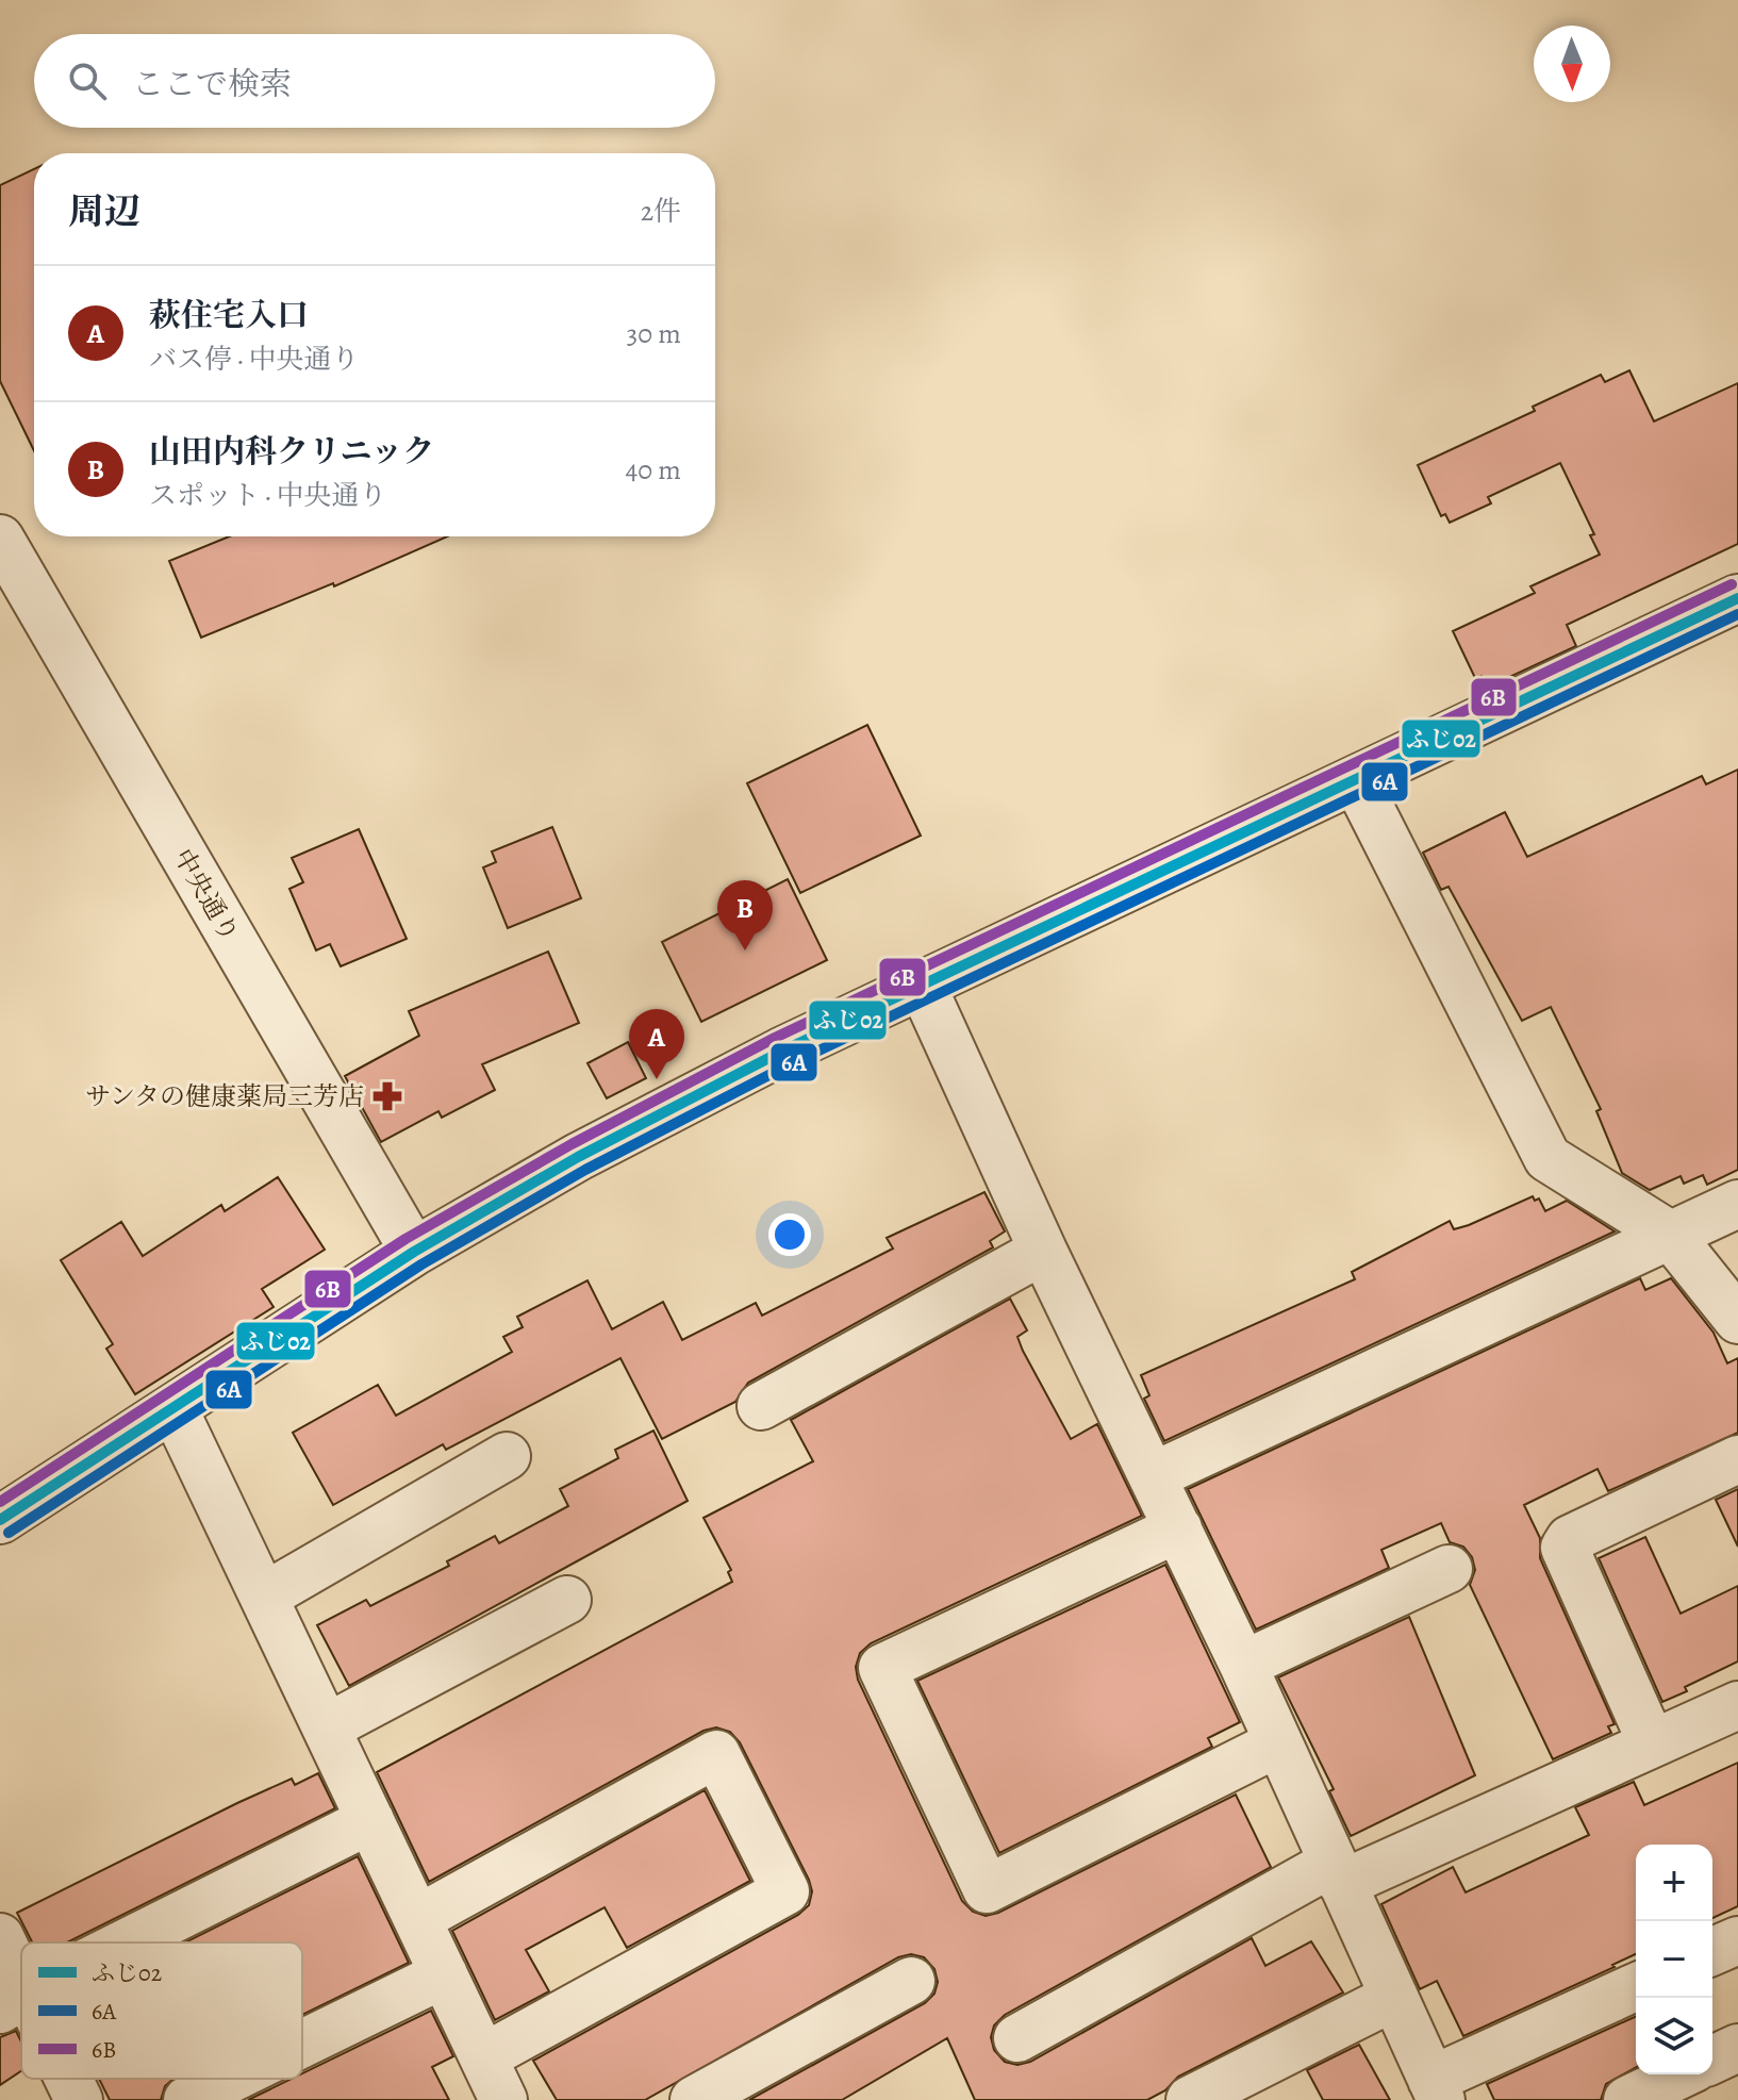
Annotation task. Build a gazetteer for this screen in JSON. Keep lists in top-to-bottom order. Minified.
{"streets":{"street":["中央通り"]},"places":{"pharmacy":["サンタの健康薬局三芳店"]},"lines":["transit line 6B","transit line ふじ02","transit line 6A"],"legend":["ふじ02","6A","6B"],"north":"bottom","page":{"search":"ここで検索","heading":["周辺","2件"],"list":[{"mark":"A","name":"萩住宅入口","note":"バス停 · 中央通り","value":"30 m"},{"mark":"B","name":"山田内科クリニック","note":"スポット · 中央通り","value":"40 m"}],"pins":["B","A"],"map_buttons":["+","−"]}}
